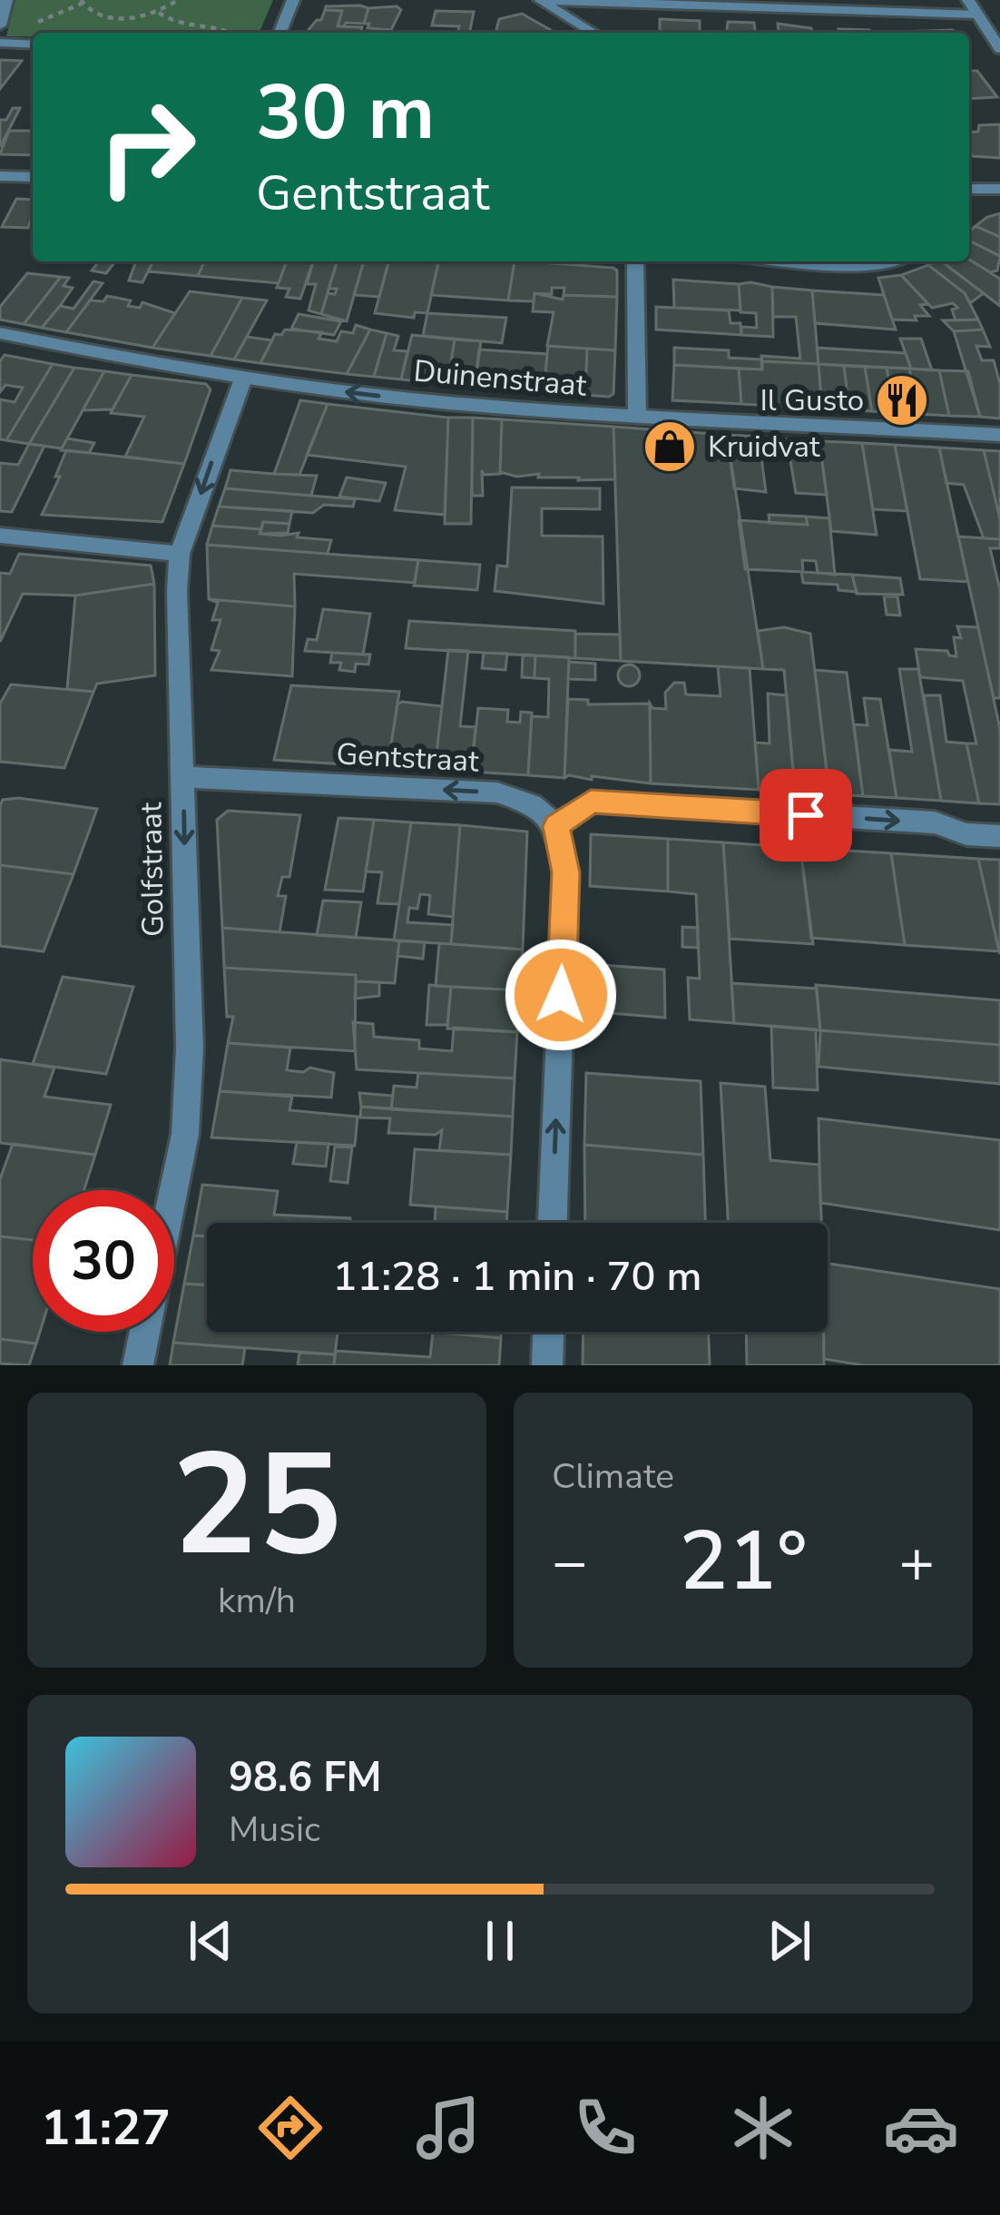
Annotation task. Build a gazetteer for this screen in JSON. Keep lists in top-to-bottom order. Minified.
{"streets":{"street":["Duinenstraat","Gentstraat","Golfstraat"]},"crossings":[["Duinenstraat","Golfstraat"],["Gentstraat","Golfstraat"]],"one_way":["Duinenstraat","Gentstraat","Golfstraat"],"places":{"restaurant":["Il Gusto"],"shop":["Kruidvat"]},"page":{"turn":["30 m","Gentstraat"],"limit":"30","trip":"11:28 · 1 min · 70 m","tile":[["25","km/h"],"Climate"],"heat":["−","21°","+"],"song":["98.6 FM","Music"],"tabs":"11:27"}}
